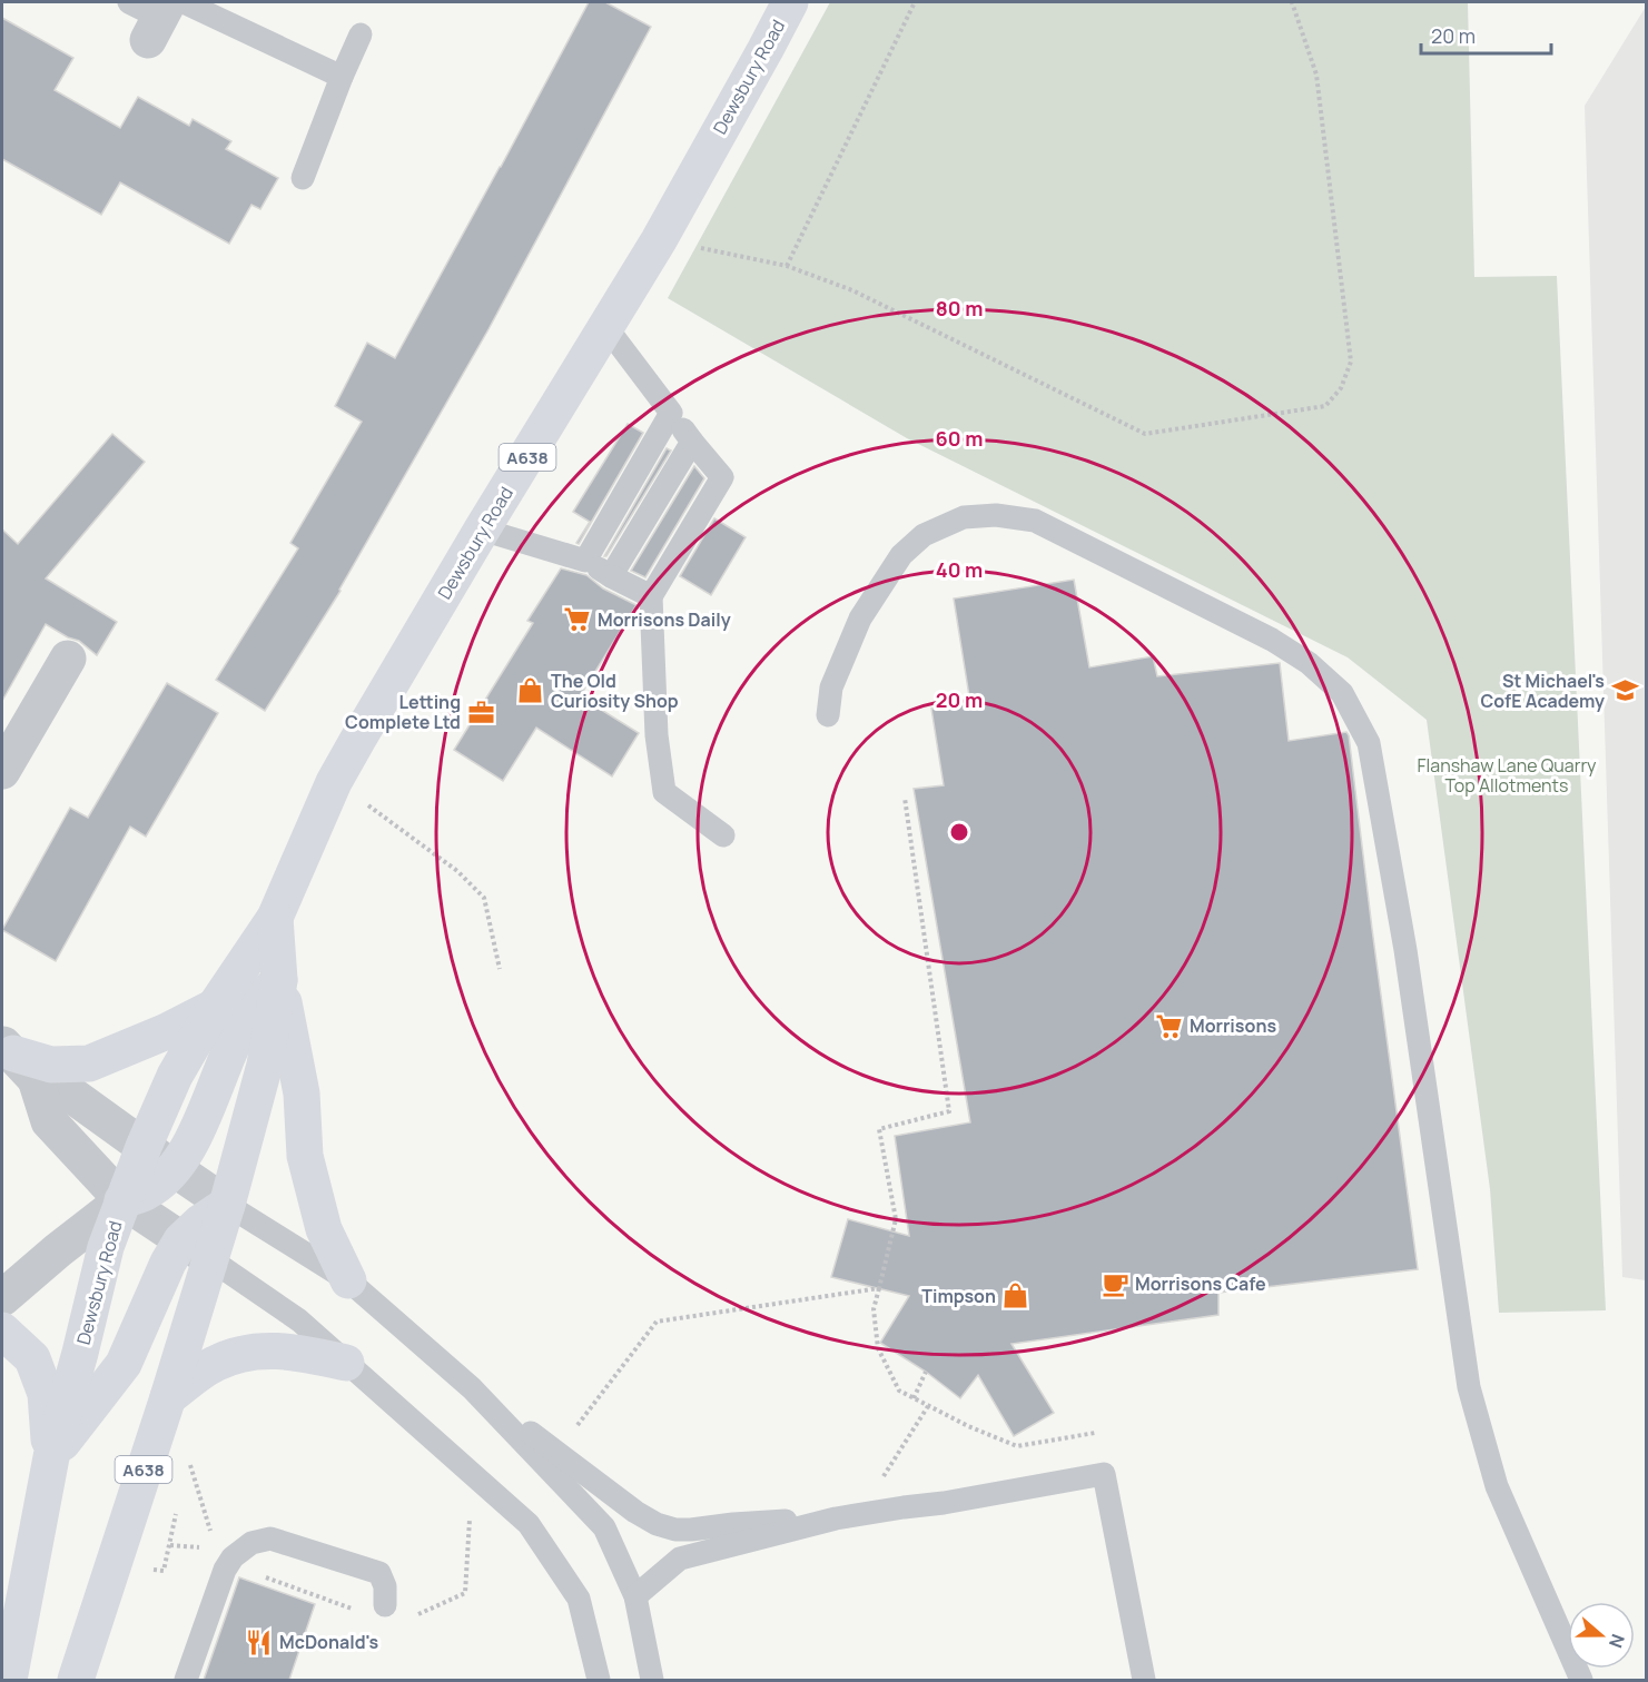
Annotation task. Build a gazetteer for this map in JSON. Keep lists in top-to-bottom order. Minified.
{"streets":{"highway":["Dewsbury Road","A638"]},"parks":["Flanshaw Lane Quarry Top Allotments"],"places":{"supermarket":["Morrisons Daily","Morrisons"],"shop":["The Old Curiosity Shop","Timpson"],"school or university":["St Michael's CofE Academy"],"office":["Letting Complete Ltd"],"cafe":["Morrisons Cafe"],"restaurant":["McDonald's"]},"scale_bar":"20 m","north":"right","rings":["80 m","60 m","40 m","20 m"]}
